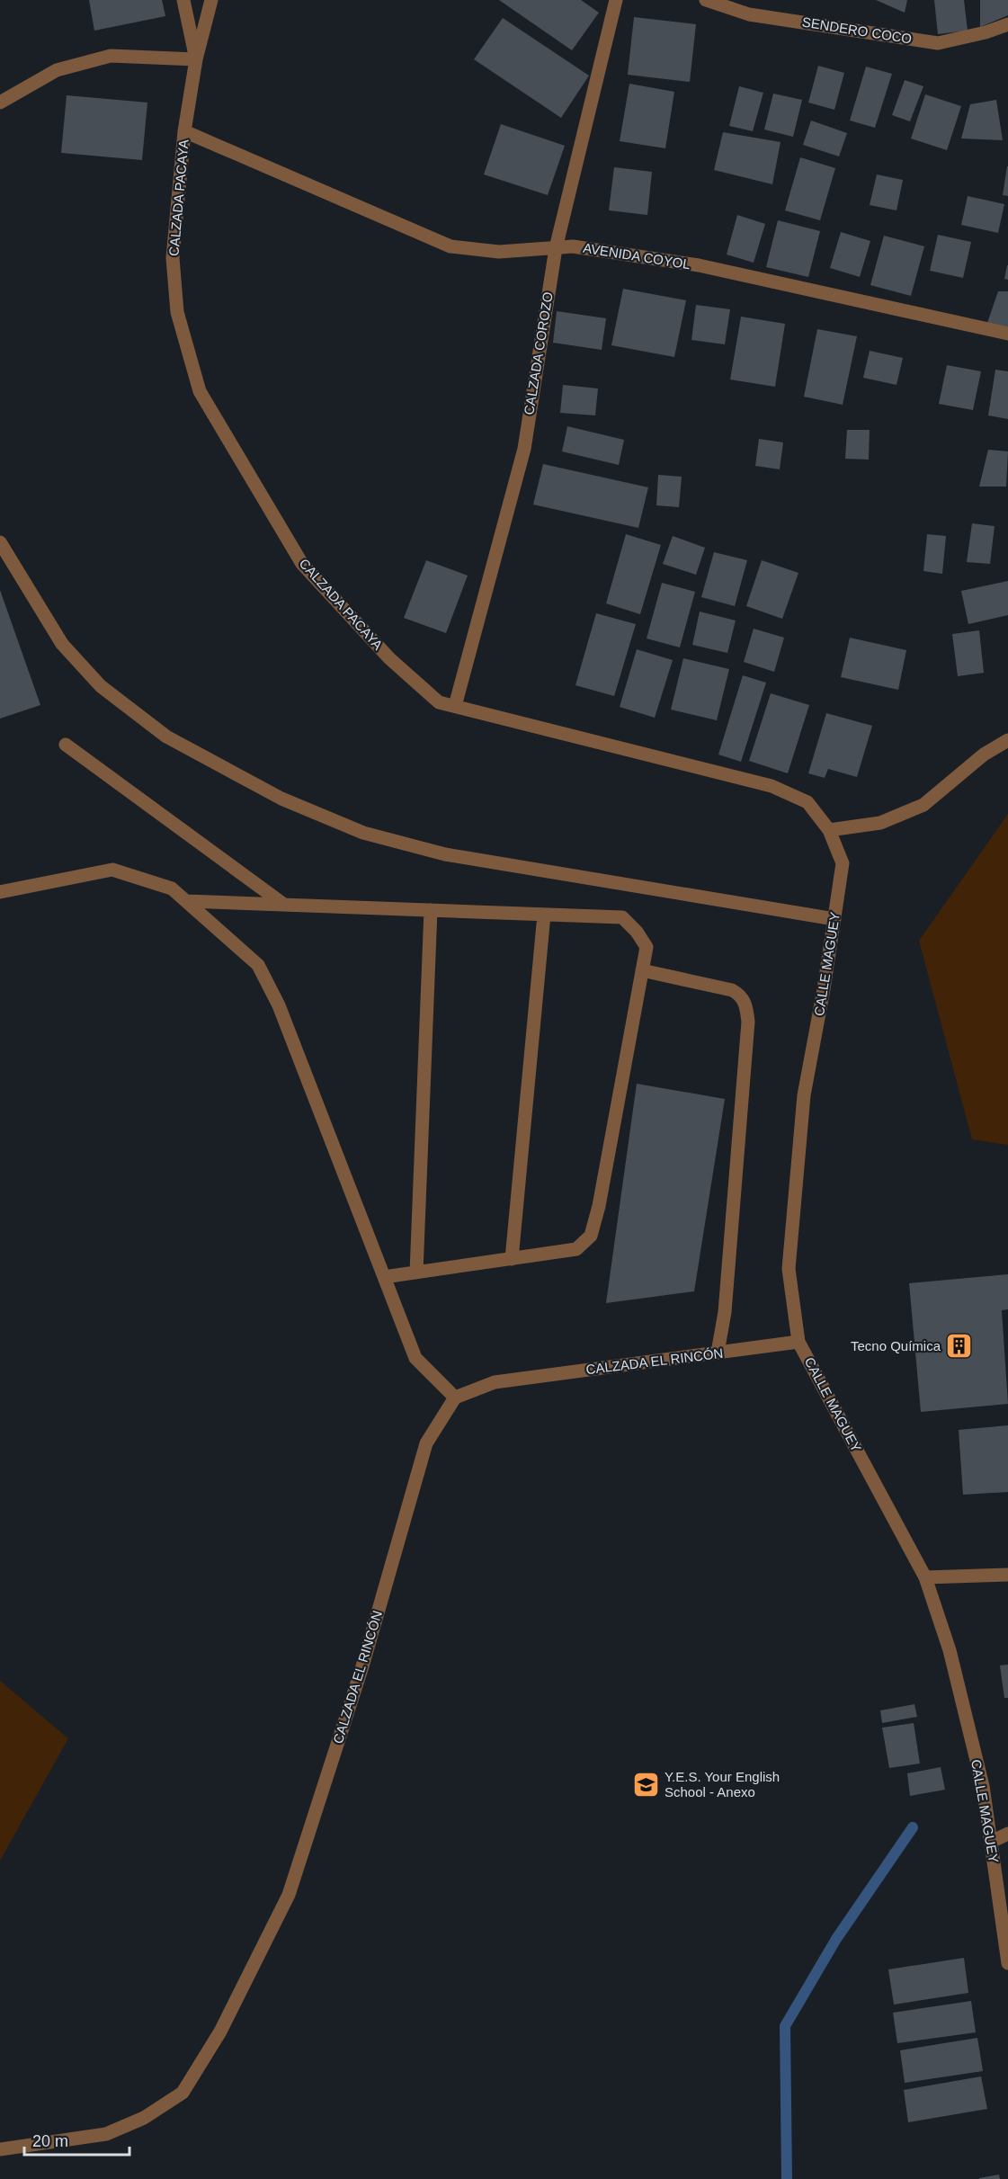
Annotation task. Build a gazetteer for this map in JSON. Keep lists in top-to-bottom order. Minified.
{"streets":{"street":["SENDERO COCO","CALZADA PACAYA","AVENIDA COYOL","CALZADA COROZO","CALLE MAGUEY","CALZADA EL RINCÓN"]},"crossings":[["CALZADA PACAYA","AVENIDA COYOL"],["CALZADA PACAYA","CALZADA COROZO"],["CALZADA PACAYA","CALLE MAGUEY"],["AVENIDA COYOL","CALZADA COROZO"],["CALLE MAGUEY","CALZADA EL RINCÓN"]],"places":{"building":["Tecno Química"],"school or university":["Y.E.S. Your English School - Anexo"]},"scale_bar":"20 m"}
